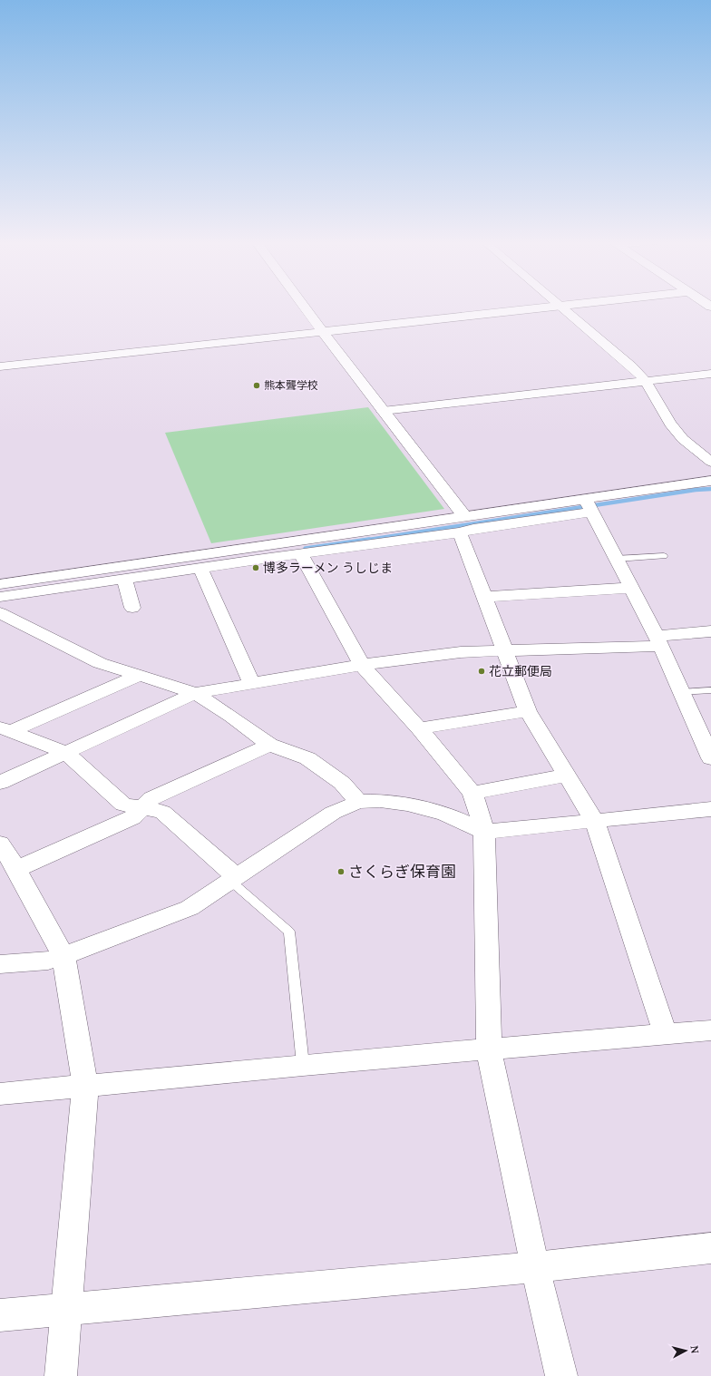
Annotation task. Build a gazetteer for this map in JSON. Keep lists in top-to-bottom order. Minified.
{"places":["熊本聾学校","博多ラーメン うしじま","花立郵便局","さくらぎ保育園"],"north":"right"}
